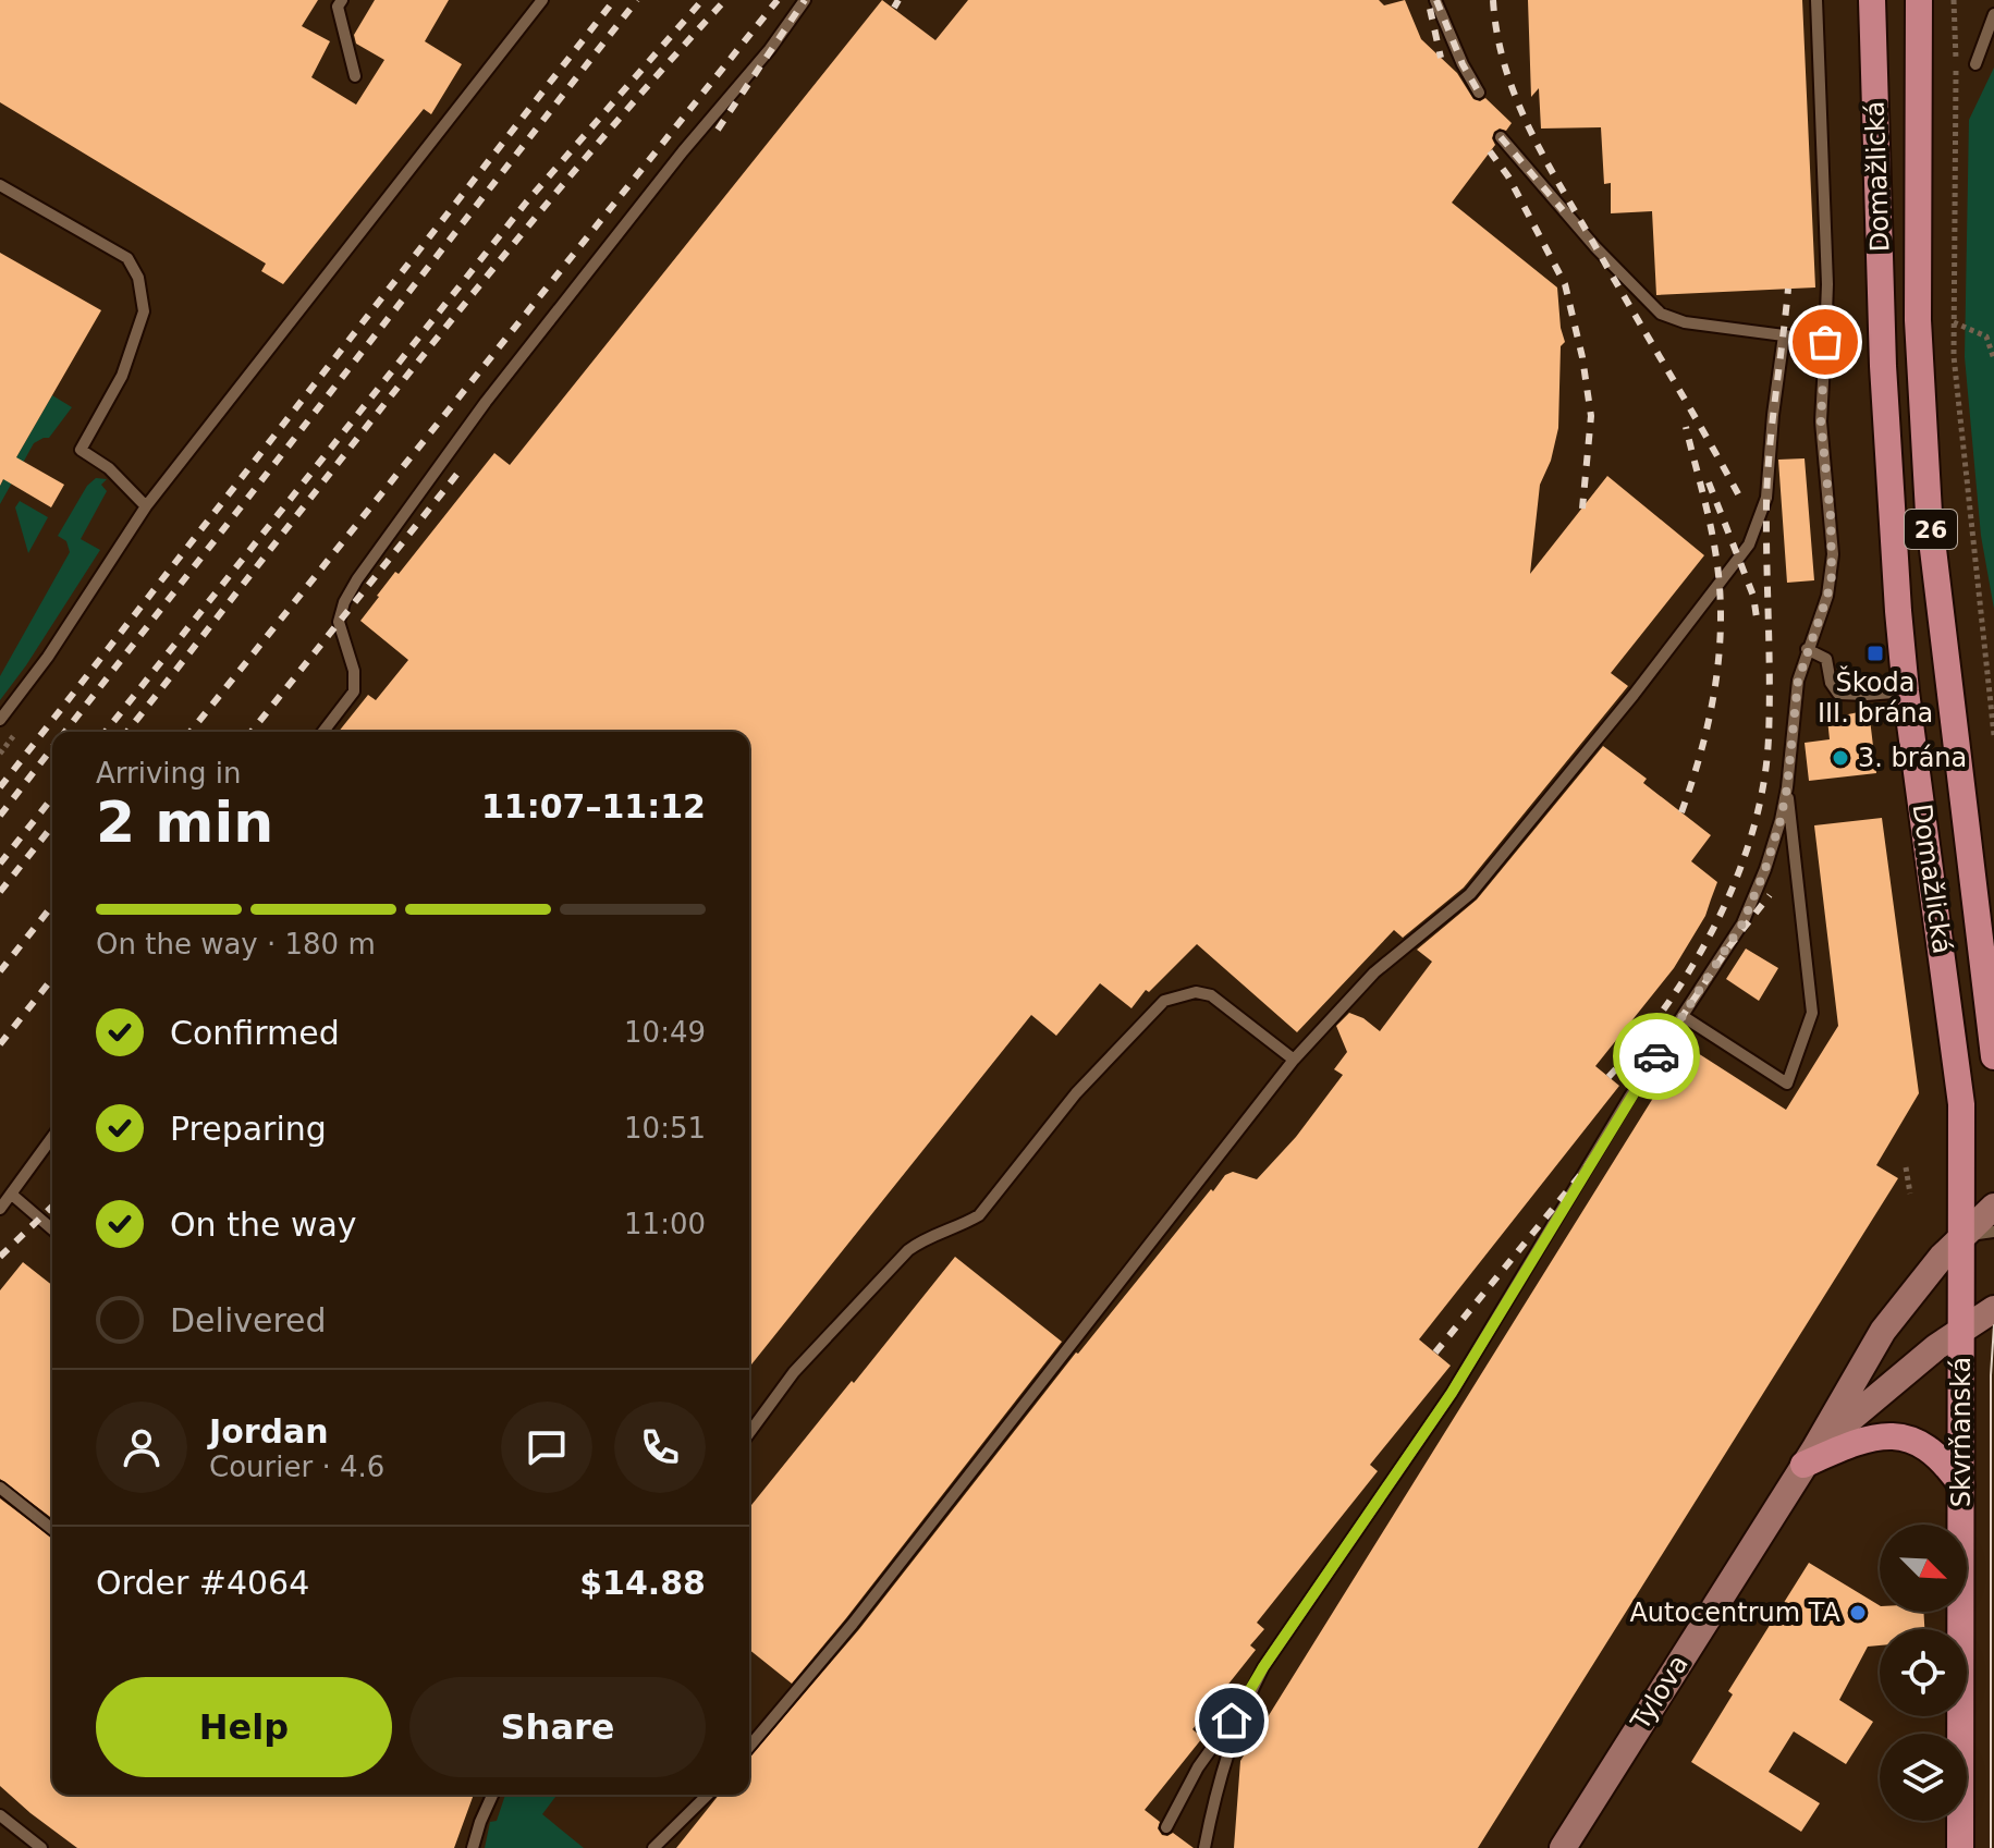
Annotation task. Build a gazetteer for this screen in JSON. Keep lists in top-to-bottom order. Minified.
{"streets":{"main road":["Domažlická","26","Skvrňanská"],"street":["Tylova"]},"crossings":[["Domažlická","26"],["Domažlická","Tylova"],["26","Skvrňanská"],["26","Tylova"],["Skvrňanská","Tylova"]],"places":{"transit":["Škoda III. brána"],"other":["3. brána","Autocentrum TA"]},"north":"bottom right","page":{"heading":["2 min","Arriving in","11:07–11:12"],"panel":["Jordan","Courier · 4.6","Order #4064","$14.88"],"bar":"On the way · 180 m","list":[["Confirmed","10:49"],["Preparing","10:51"],["On the way","11:00"],"Delivered"],"buttons":["Help","Share"]}}
